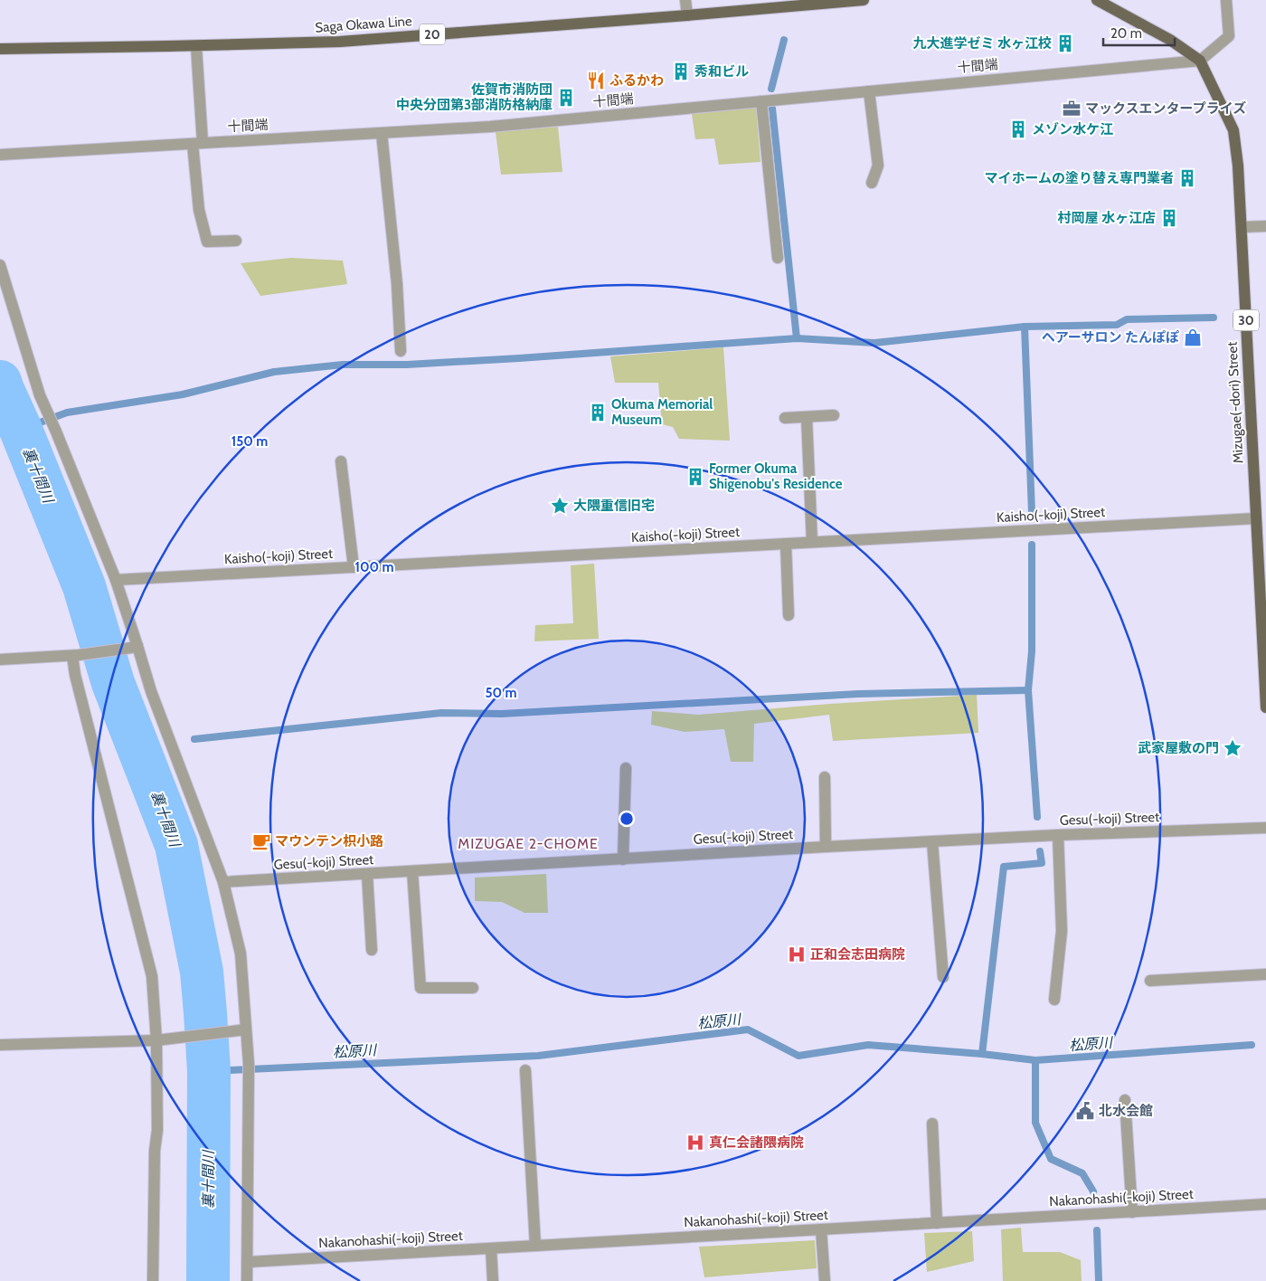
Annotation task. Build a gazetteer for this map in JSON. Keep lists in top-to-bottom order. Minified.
{"streets":{"main road":["Saga Okawa Line","20","30","Mizugae(-dori) Street"],"street":["十間端","Kaisho(-koji) Street","Gesu(-koji) Street","Nakanohashi(-koji) Street"]},"crossings":[["十間端","Mizugae(-dori) Street"],["Mizugae(-dori) Street","Kaisho(-koji) Street"]],"districts":["MIZUGAE 2-CHOME"],"water":["裏十間川","松原川"],"places":{"building":["九大進学ゼミ 水ヶ江校","秀和ビル","佐賀市消防団 中央分団第3部消防格納庫","メゾン水ケ江","マイホームの塗り替え専門業者","村岡屋 水ヶ江店","Okuma Memorial Museum","Former Okuma Shigenobu's Residence"],"restaurant":["ふるかわ"],"office":["マックスエンタープライズ"],"shop":["ヘアーサロン たんぽぽ"],"place":["大隈重信旧宅","武家屋敷の門"],"cafe":["マウンテン枳小路"],"hospital":["正和会志田病院","真仁会諸隈病院"],"public building":["北水会館"]},"scale_bar":"20 m","rings":["150 m","100 m","50 m"]}
